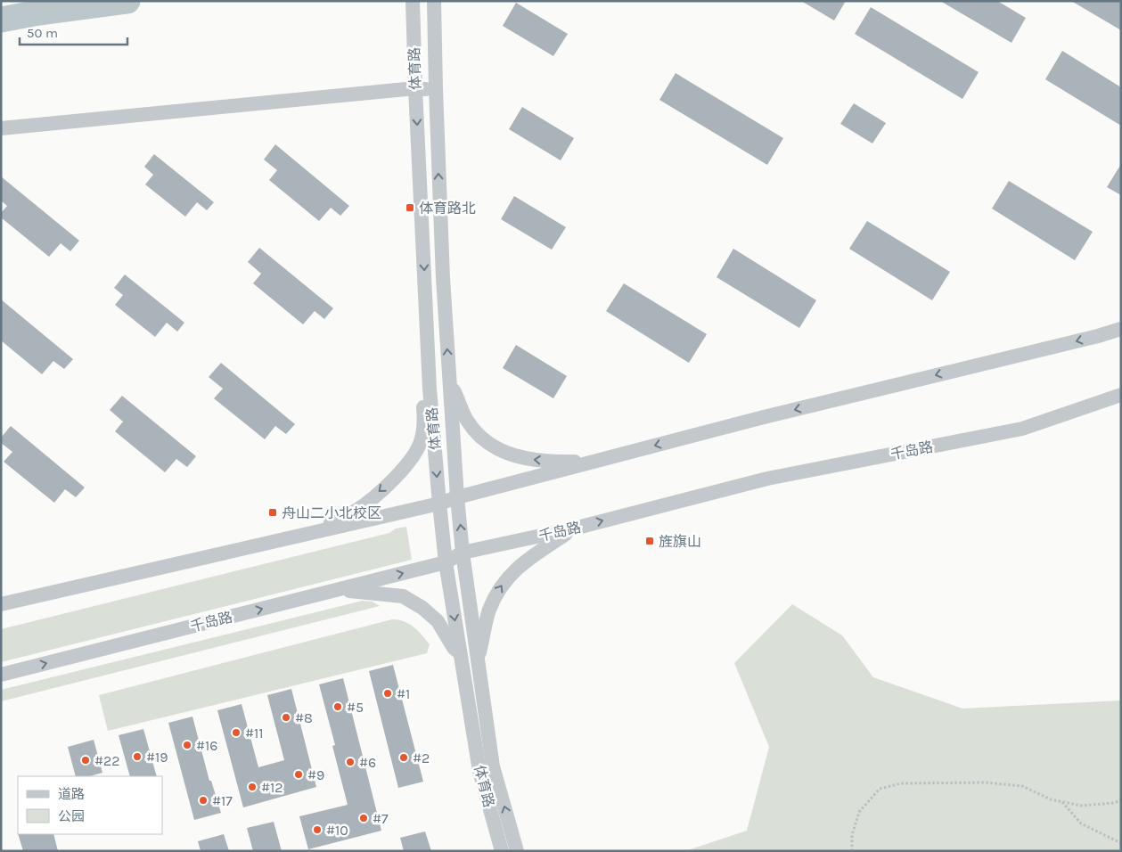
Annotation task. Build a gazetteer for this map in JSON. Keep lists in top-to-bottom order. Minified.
{"streets":{"street":["体育路","千岛路"]},"crossings":[["体育路","千岛路"]],"places":{"transit":["体育路北","舟山二小北校区","旌旗山"],"other":["#1","#5","#8","#11","#16","#19","#2","#22","#6","#9","#12","#17","#7","#10"]},"legend":["道路","公园"],"scale_bar":"50 m"}
